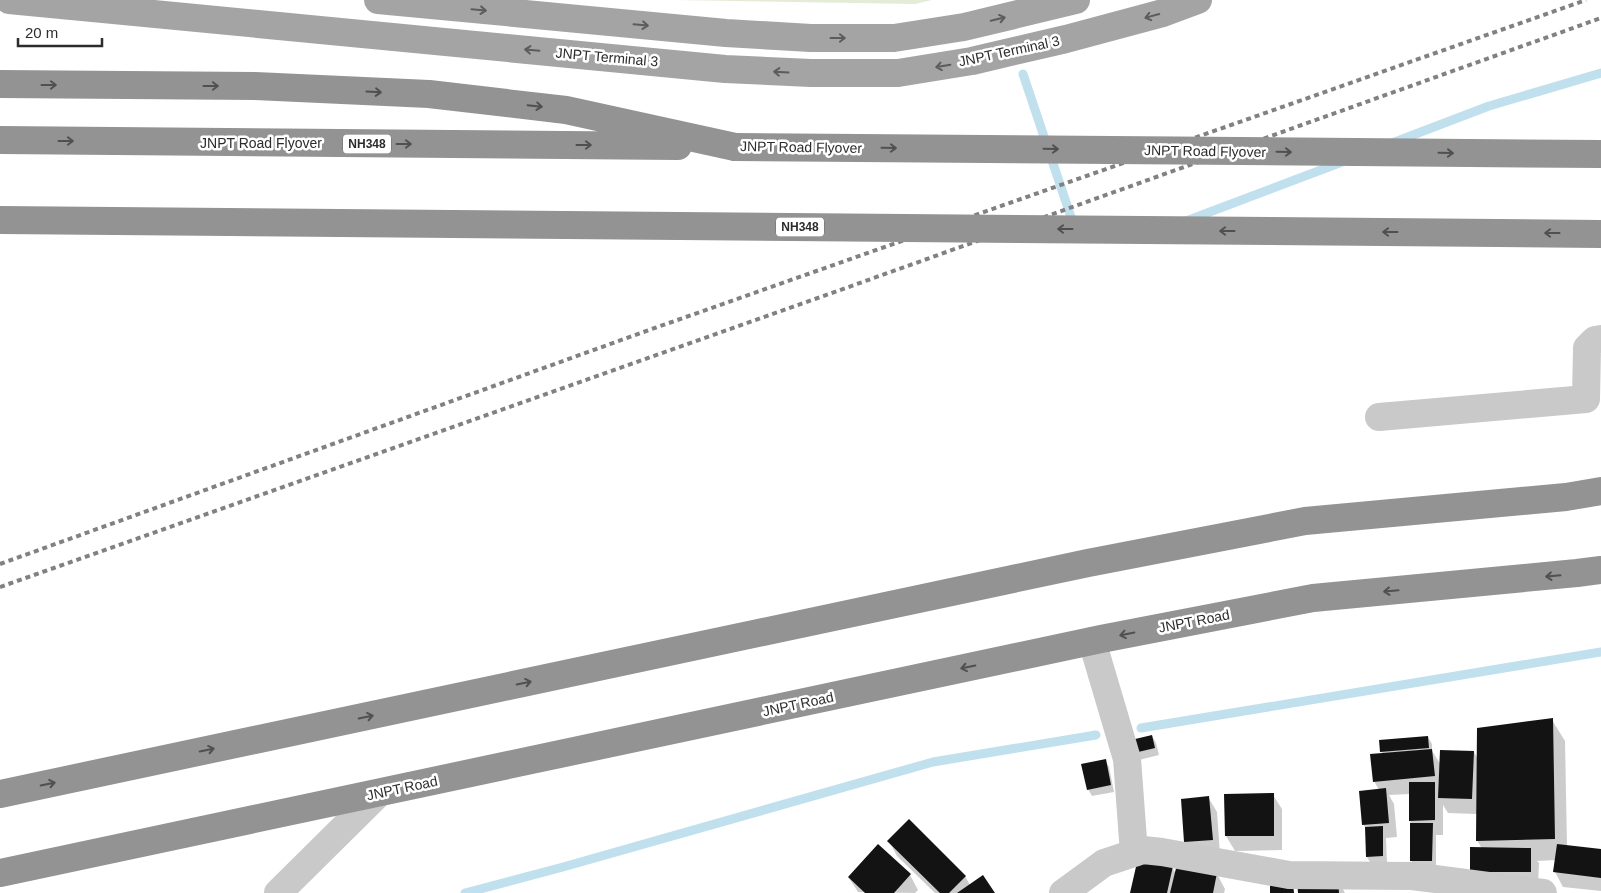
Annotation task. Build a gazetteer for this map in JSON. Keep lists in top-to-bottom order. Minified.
{"streets":{"highway":["JNPT Road Flyover","NH348","JNPT Road"],"main road":["JNPT Terminal 3"]},"scale_bar":"20 m"}
